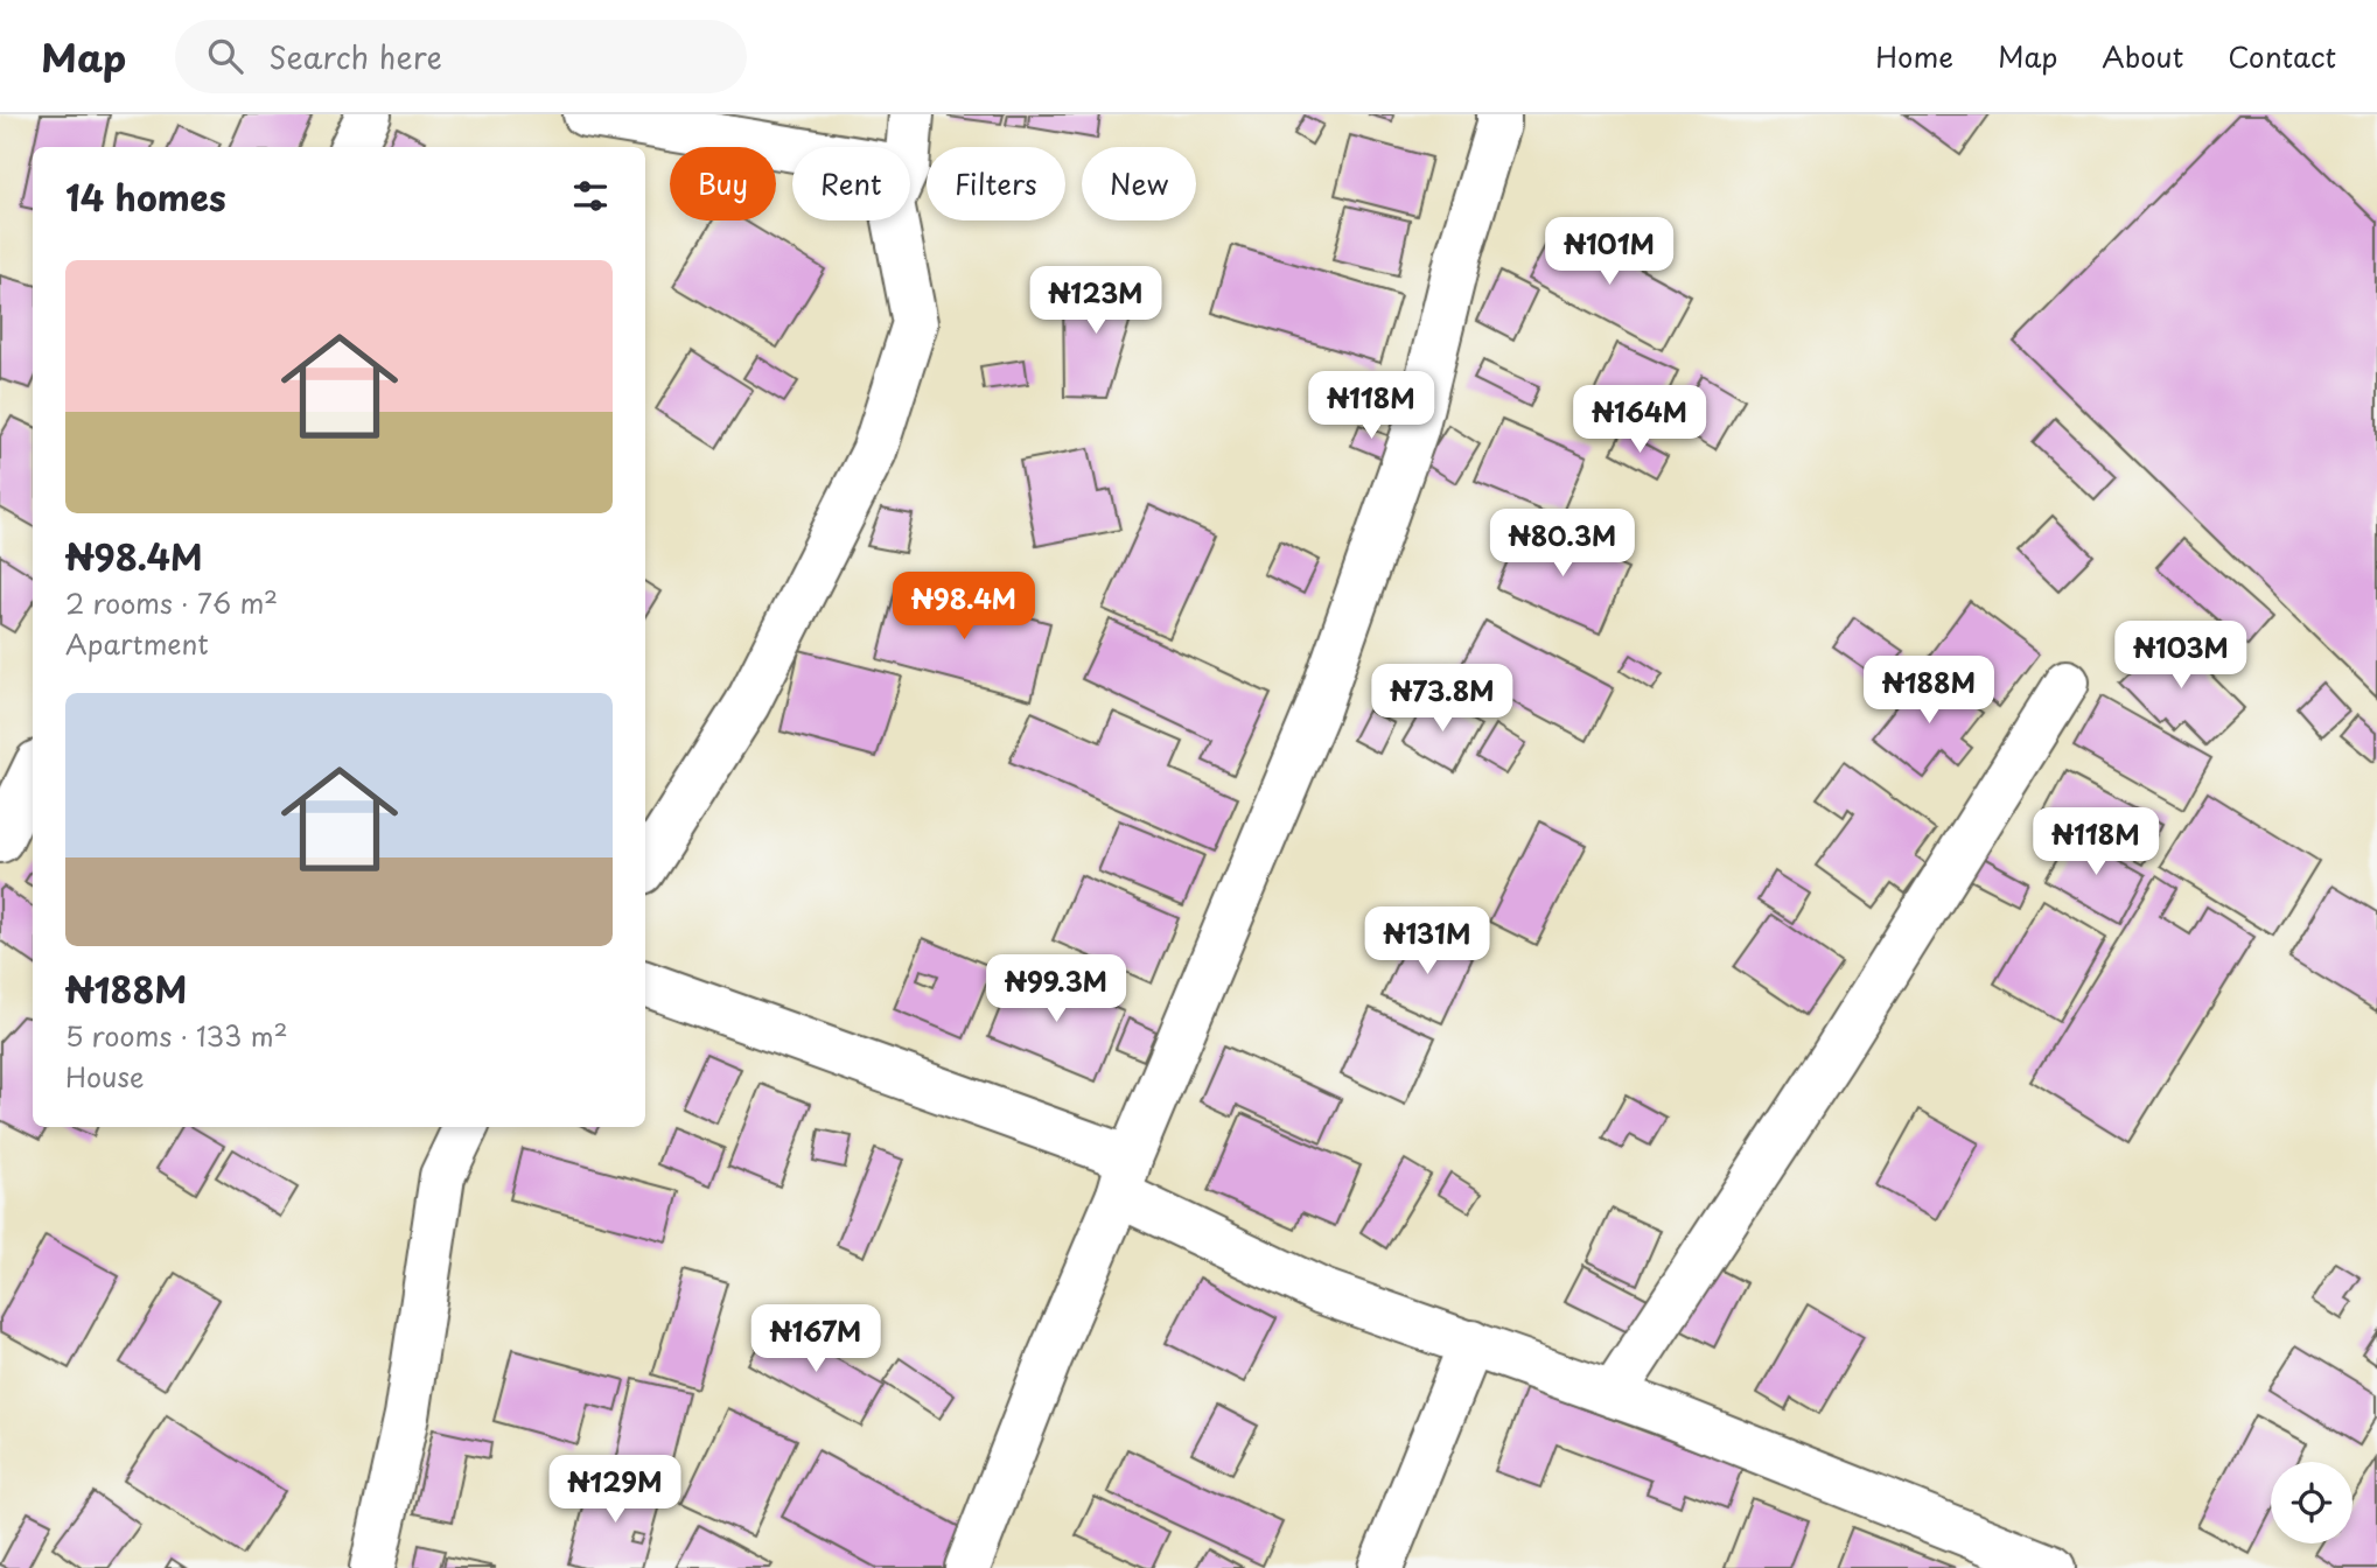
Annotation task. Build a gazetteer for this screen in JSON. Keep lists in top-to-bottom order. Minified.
{"page":{"header":"Map","search":"Search here","nav":["Home","Map","About","Contact"],"chip":["Buy","Rent","Filters","New"],"heading":"14 homes","price":["₦101M","₦123M","₦118M","₦164M","₦80.3M","₦98.4M","₦103M","₦188M","₦73.8M","₦118M","₦131M","₦99.3M","₦167M","₦129M"],"list":[{"name":"₦98.4M","note":"2 rooms · 76 m² · Apartment"},{"name":"₦188M","note":"5 rooms · 133 m² · House"}]}}
